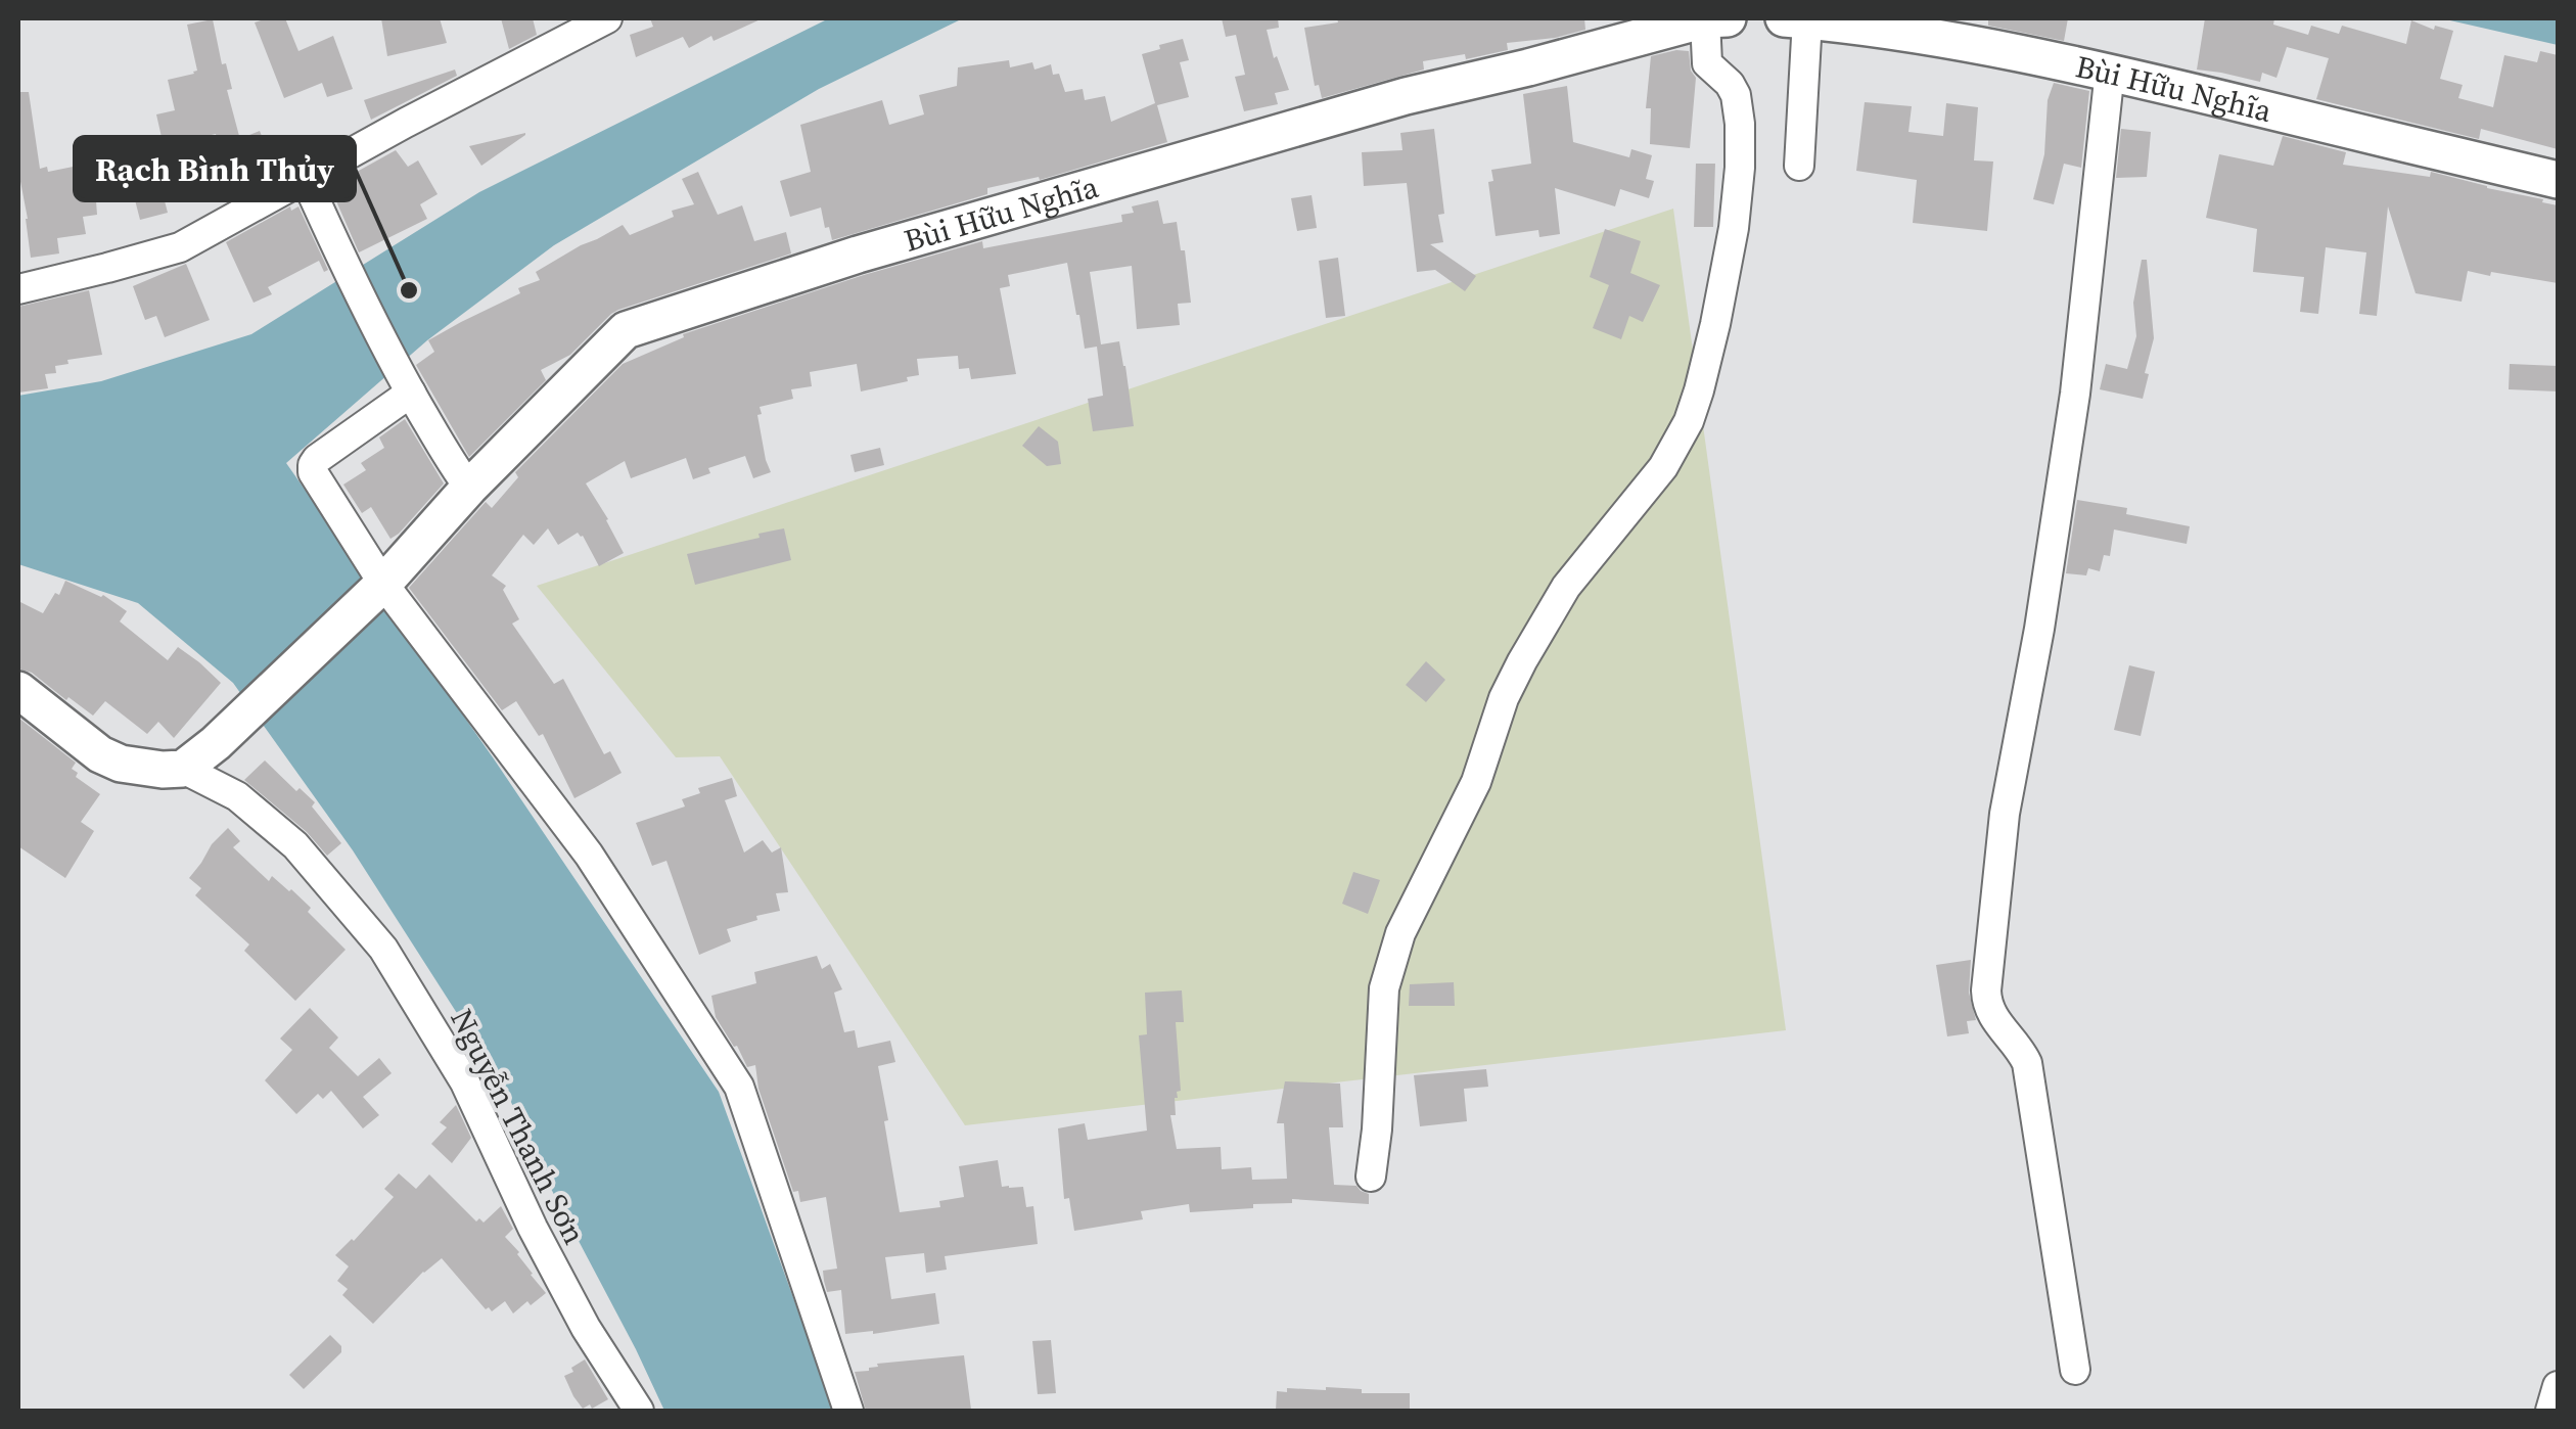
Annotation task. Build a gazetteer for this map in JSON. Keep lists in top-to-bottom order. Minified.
{"streets":{"main road":["Bùi Hữu Nghĩa"],"street":["Nguyễn Thanh Sơn"]},"crossings":[["Bùi Hữu Nghĩa","Nguyễn Thanh Sơn"]],"places":["Rạch Bình Thủy"]}
